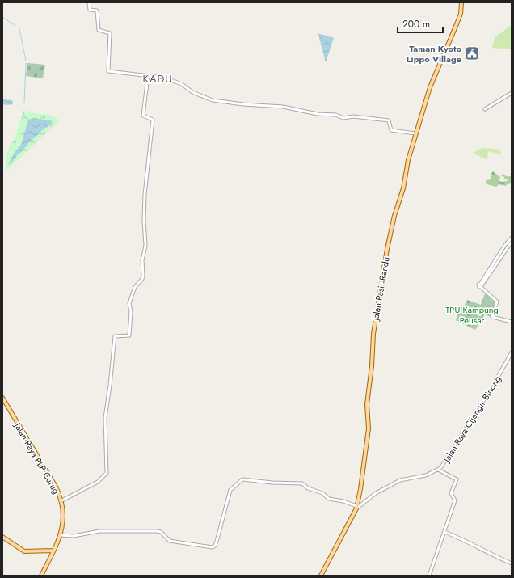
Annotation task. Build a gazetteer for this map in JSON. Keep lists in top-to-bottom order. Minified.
{"streets":{"main road":["Jalan Pasir Randu","Jalan Raya PLP Curug"],"street":["Jalan Raya Cijengir Binong"]},"crossings":[["Jalan Pasir Randu","Jalan Raya Cijengir Binong"]],"districts":["KADU"],"parks":["TPU Kampung Peusar"],"places":{"public building":["Taman Kyoto Lippo Village"]},"scale_bar":"200 m"}
